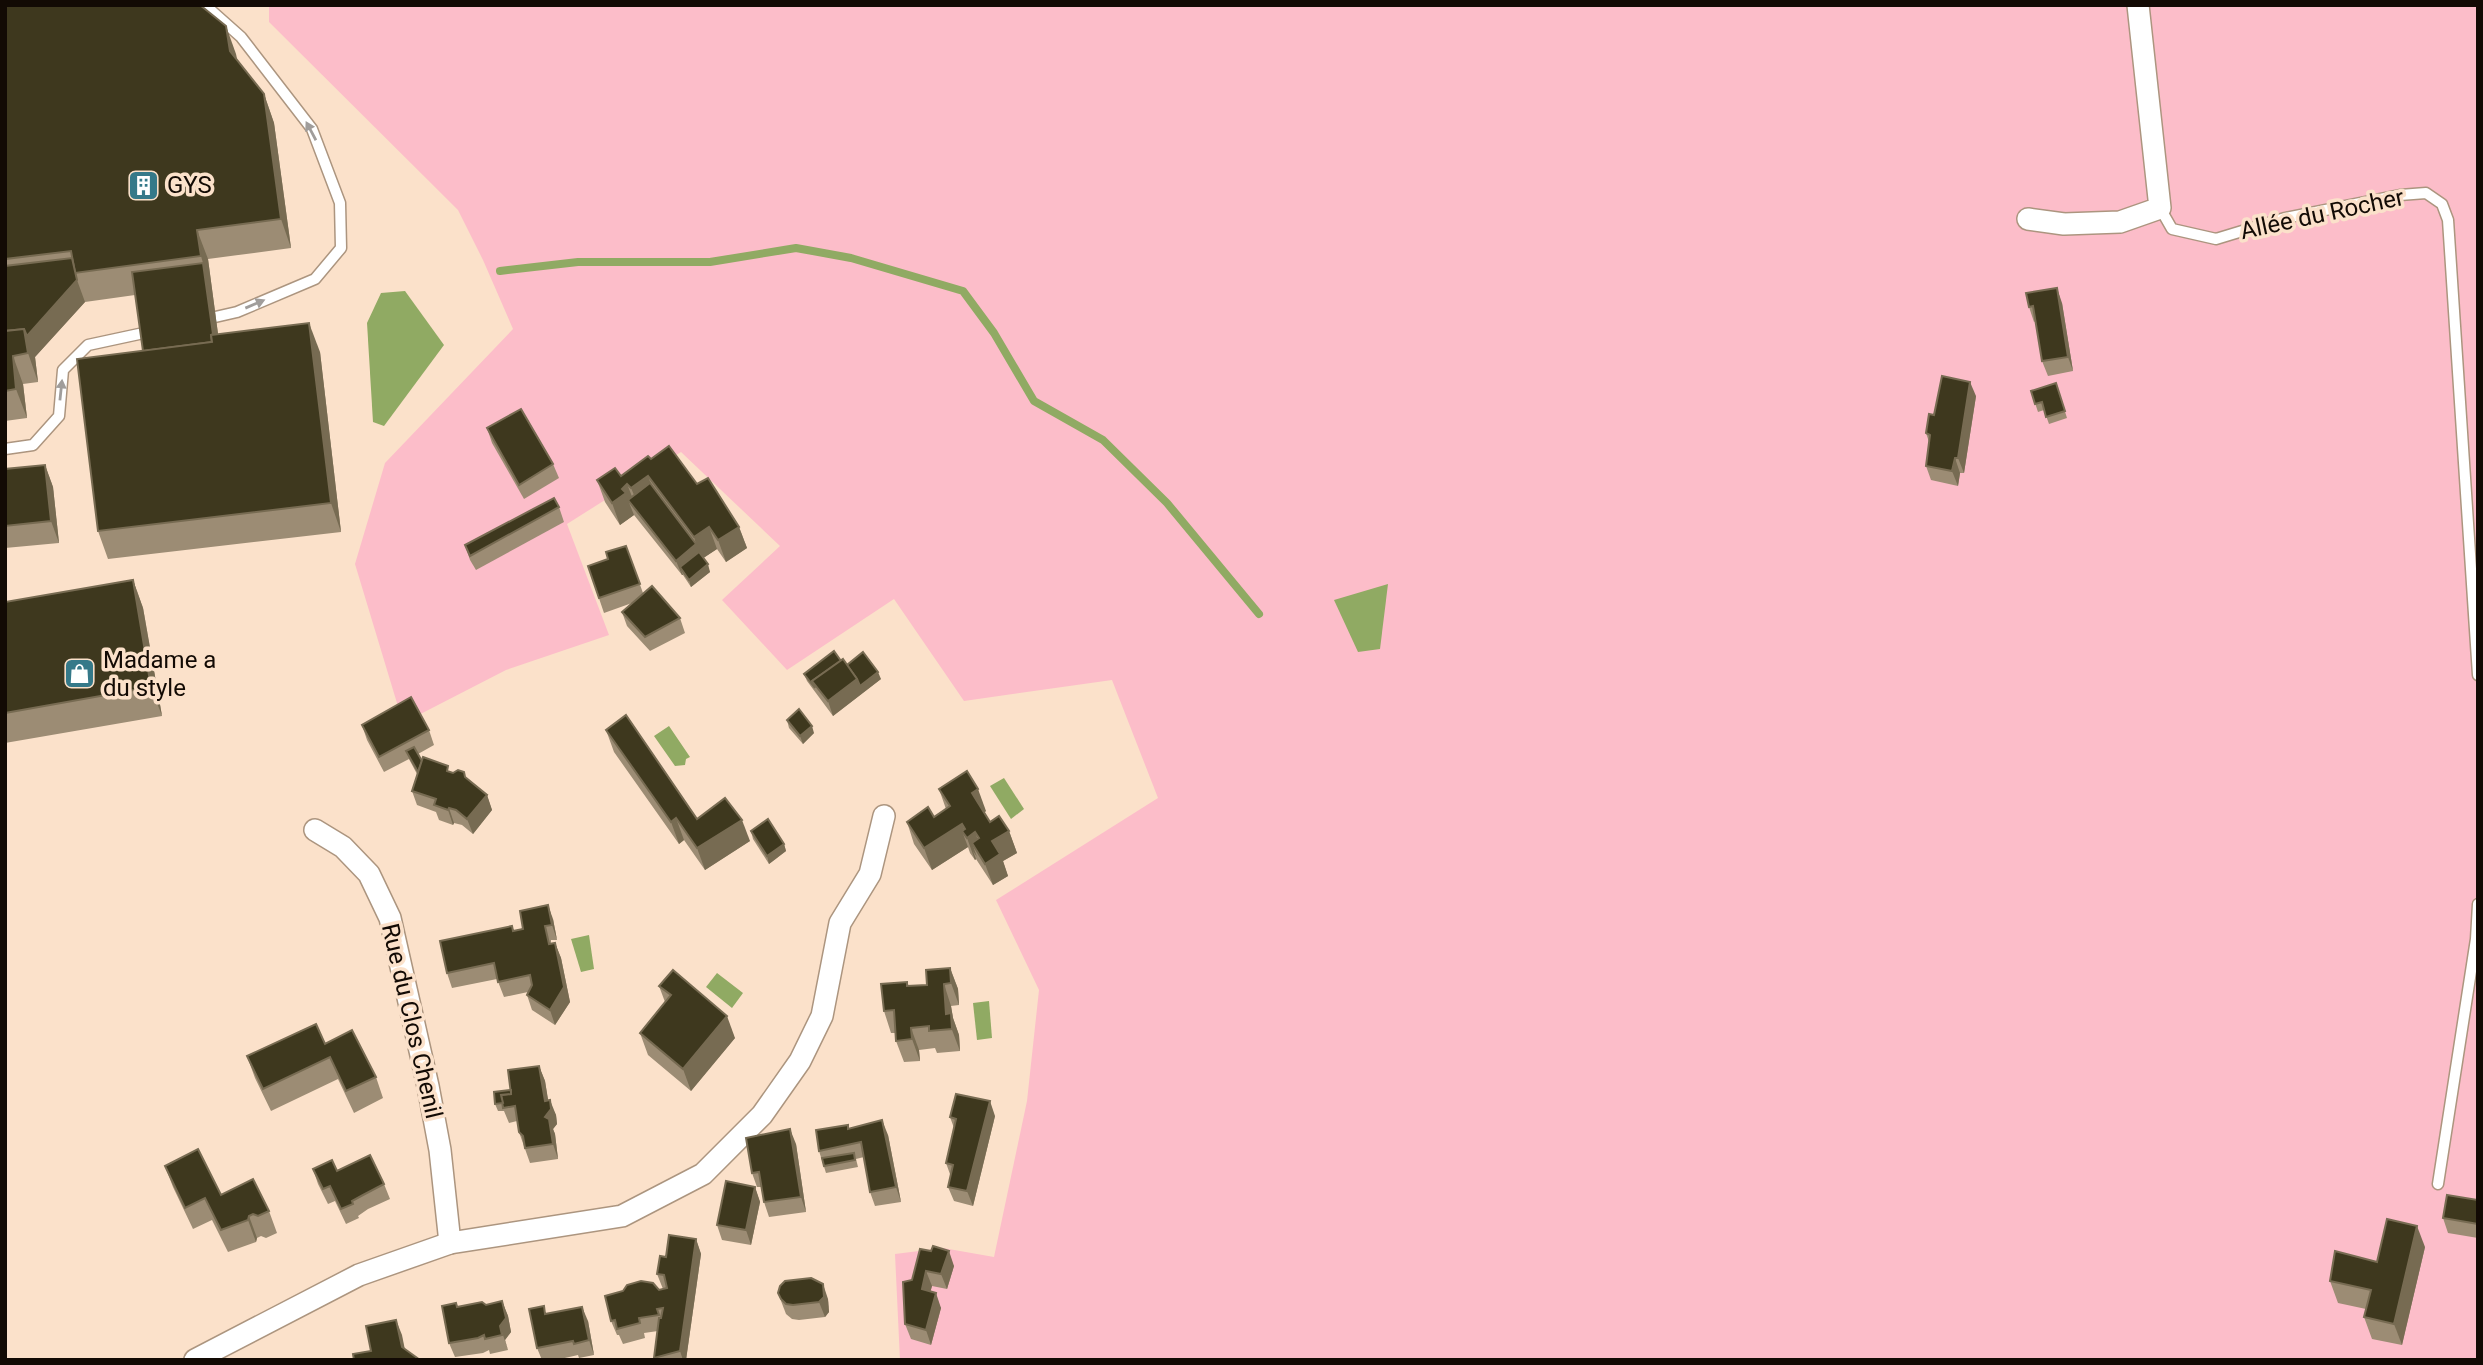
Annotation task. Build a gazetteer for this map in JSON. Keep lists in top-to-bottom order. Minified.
{"streets":{"street":["Rue du Clos Chenil"],"lane":["Allée du Rocher"]},"places":{"building":["GYS"],"shop":["Madame a du style"]}}
